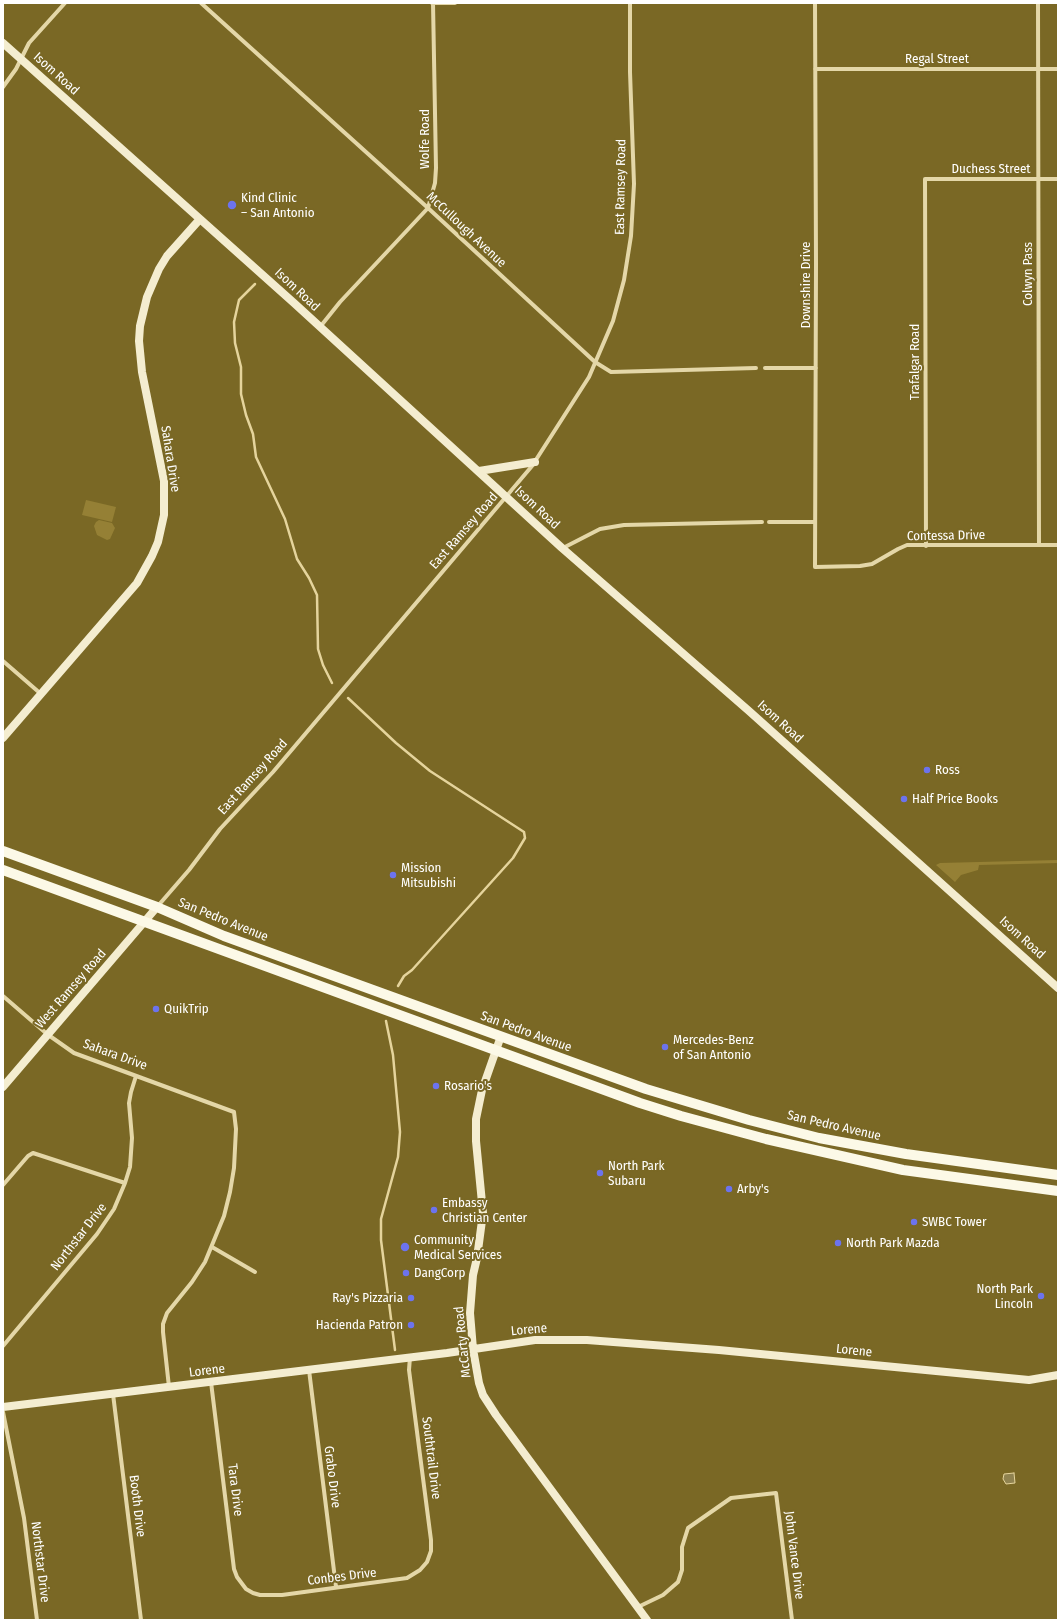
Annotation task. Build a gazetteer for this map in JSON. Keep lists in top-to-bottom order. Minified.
{"streets":{"main road":["San Pedro Avenue"],"street":["Regal Street","Isom Road","Wolfe Road","Duchess Street","East Ramsey Road","McCullough Avenue","Colwyn Pass","Downshire Drive","Trafalgar Road","Sahara Drive","Contessa Drive","West Ramsey Road","Northstar Drive","Lorene","McCarty Road","Southtrail Drive","Grabo Drive","Tara Drive","Booth Drive","John Vance Drive","Conbes Drive"]},"crossings":[["Regal Street","Colwyn Pass"],["Regal Street","Downshire Drive"],["Isom Road","Wolfe Road"],["Isom Road","East Ramsey Road"],["Isom Road","Sahara Drive"],["Wolfe Road","McCullough Avenue"],["Duchess Street","Colwyn Pass"],["Duchess Street","Trafalgar Road"],["East Ramsey Road","McCullough Avenue"],["East Ramsey Road","San Pedro Avenue"],["East Ramsey Road","West Ramsey Road"],["Colwyn Pass","Contessa Drive"],["Downshire Drive","Contessa Drive"],["Trafalgar Road","Contessa Drive"],["Sahara Drive","West Ramsey Road"],["Sahara Drive","Northstar Drive"],["San Pedro Avenue","West Ramsey Road"],["San Pedro Avenue","McCarty Road"],["Lorene","McCarty Road"],["Lorene","Southtrail Drive"],["Lorene","Grabo Drive"],["Lorene","Tara Drive"],["Lorene","Booth Drive"],["McCarty Road","John Vance Drive"],["Southtrail Drive","Conbes Drive"],["Grabo Drive","Conbes Drive"],["Tara Drive","Conbes Drive"]],"places":["Kind Clinic – San Antonio","Ross","Half Price Books","Mission Mitsubishi","QuikTrip","Mercedes-Benz of San Antonio","Rosario's","North Park Subaru","Arby's","Embassy Christian Center","SWBC Tower","North Park Mazda","Community Medical Services","DangCorp","North Park Lincoln","Ray's Pizzaria","Hacienda Patron"]}
